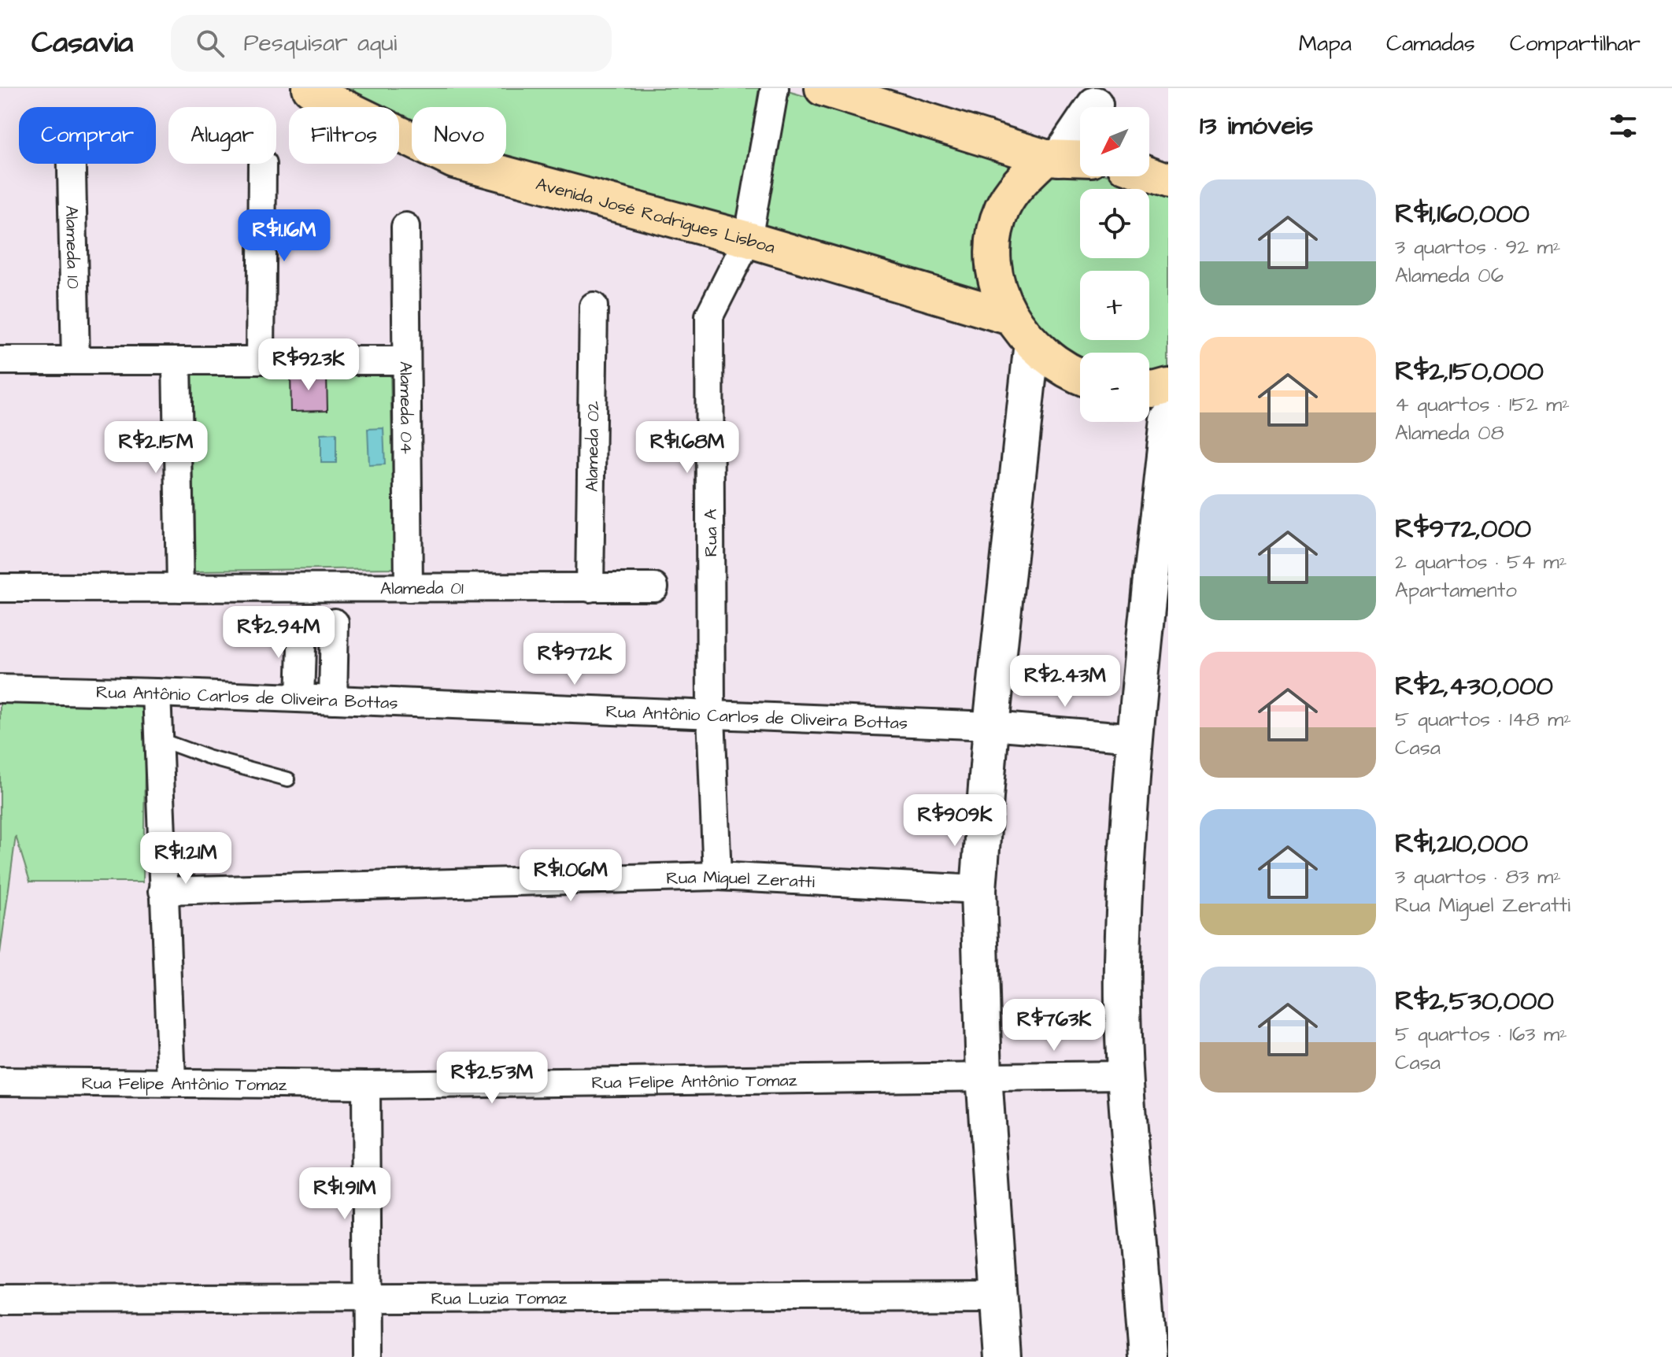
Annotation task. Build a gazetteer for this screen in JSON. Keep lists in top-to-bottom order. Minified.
{"streets":{"main road":["Avenida José Rodrigues Lisboa"],"street":["Alameda 10","Alameda 04","Alameda 02","Rua A","Alameda 01","Rua Antônio Carlos de Oliveira Bottas","Rua Miguel Zeratti","Rua Felipe Antônio Tomaz","Rua Luzia Tomaz"]},"crossings":[["Avenida José Rodrigues Lisboa","Rua A"],["Alameda 04","Alameda 01"],["Alameda 02","Alameda 01"],["Rua A","Rua Antônio Carlos de Oliveira Bottas"],["Rua A","Rua Miguel Zeratti"]],"north":"bottom left","page":{"header":"Casavia","search":"Pesquisar aqui","nav":["Mapa","Camadas","Compartilhar"],"heading":"13 imóveis","map_buttons":["+","−"],"chip":["Comprar","Alugar","Filtros","Novo"],"list":[{"name":"R$1,160,000","note":"3 quartos · 92 m² · Alameda 06"},{"name":"R$2,150,000","note":"4 quartos · 152 m² · Alameda 08"},{"name":"R$972,000","note":"2 quartos · 54 m² · Apartamento"},{"name":"R$2,430,000","note":"5 quartos · 148 m² · Casa"},{"name":"R$1,210,000","note":"3 quartos · 83 m² · Rua Miguel Zeratti"},{"name":"R$2,530,000","note":"5 quartos · 163 m² · Casa"}],"price":["R$1.16M","R$923K","R$2.15M","R$1.68M","R$2.94M","R$972K","R$2.43M","R$909K","R$1.21M","R$1.06M","R$763K","R$2.53M","R$1.91M"]}}
